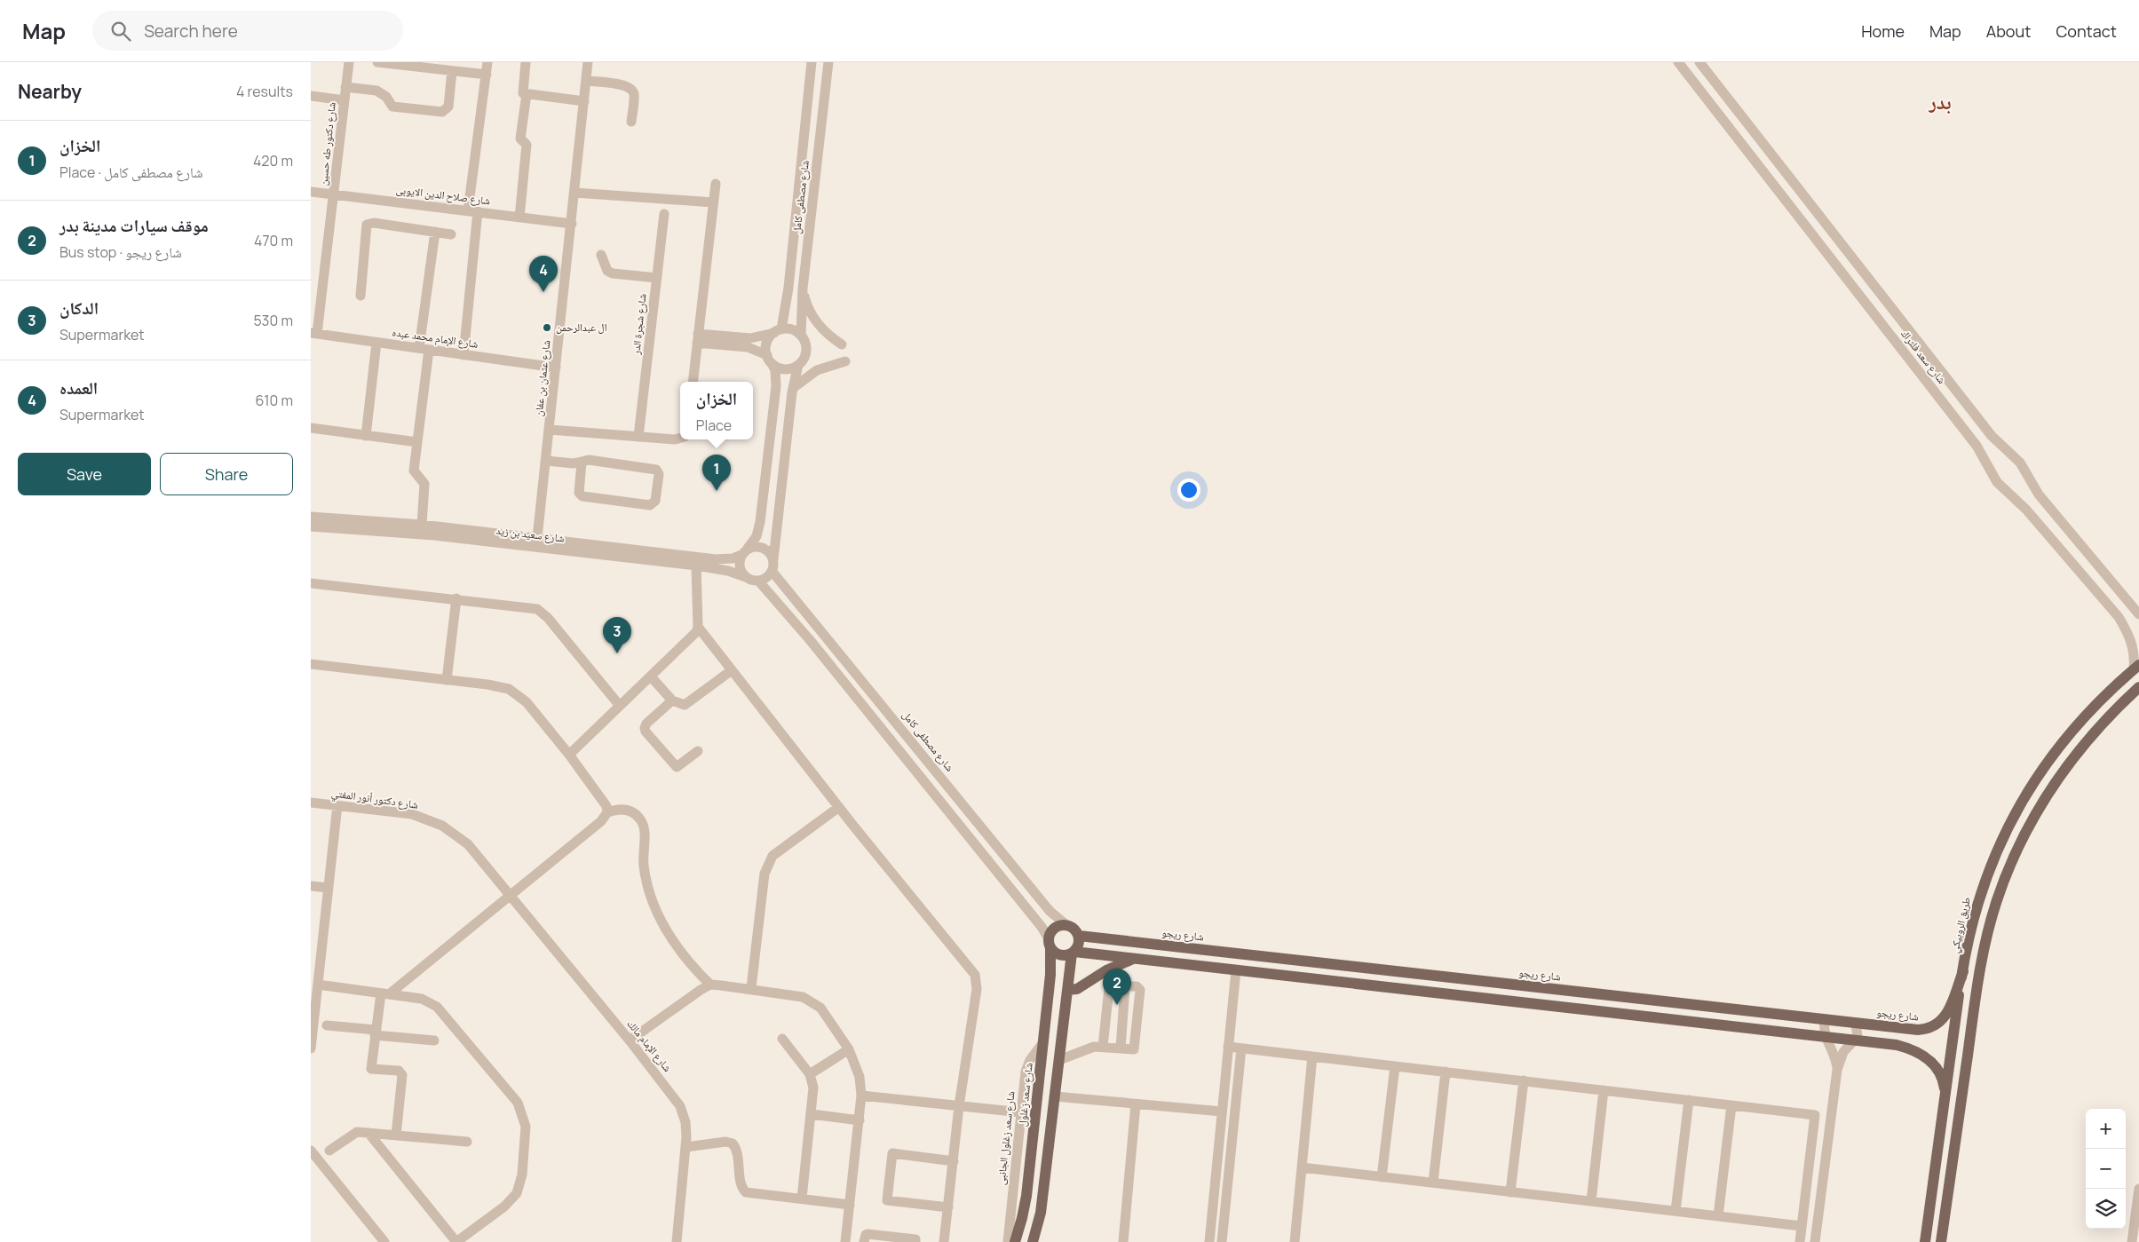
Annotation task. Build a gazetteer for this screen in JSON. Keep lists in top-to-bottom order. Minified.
{"streets":{"main road":["طريق الروبيكي","شارع ريجو","شارع سعد زغلول"],"street":["شارع دكتور طه حسين","شارع صلاح الدين الايوبى","شارع مصطفى كامل","شارع شجرة الدر","شارع الإمام محمد عبده","شارع سعد فلتراك","شارع عثمان بن عفان","شارع سعيد بن زيد","شارع دكتور أنور المفتي","شارع الإمام مالك","شارع سعد زغلول الجانبى"]},"crossings":[["شارع دكتور طه حسين","شارع صلاح الدين الايوبى"],["شارع دكتور طه حسين","شارع الإمام محمد عبده"],["شارع صلاح الدين الايوبى","شارع عثمان بن عفان"],["شارع مصطفى كامل","شارع سعيد بن زيد"],["شارع مصطفى كامل","شارع ريجو"],["شارع مصطفى كامل","شارع سعد زغلول"],["شارع الإمام محمد عبده","شارع عثمان بن عفان"],["شارع سعد فلتراك","طريق الروبيكي"],["شارع عثمان بن عفان","شارع سعيد بن زيد"],["شارع دكتور أنور المفتي","شارع الإمام مالك"],["طريق الروبيكي","شارع ريجو"],["شارع ريجو","شارع سعد زغلول"],["شارع سعد زغلول","شارع سعد زغلول الجانبى"]],"districts":["بدر"],"places":["ال عبدالرحمن"],"page":{"header":"Map","search":"Search here","nav":["Home","Map","About","Contact"],"heading":["Nearby","4 results"],"list":[{"mark":"1","name":"الخزان","note":"Place · شارع مصطفى كامل","value":"420 m"},{"mark":"2","name":"موقف سيارات مدينة بدر","note":"Bus stop · شارع ريجو","value":"470 m"},{"mark":"3","name":"الدكان","note":"Supermarket","value":"530 m"},{"mark":"4","name":"العمده","note":"Supermarket","value":"610 m"}],"pins":["4","1","3","2"],"popup":["الخزان","Place"],"buttons":["Save","Share"],"map_buttons":["+","−"]}}
